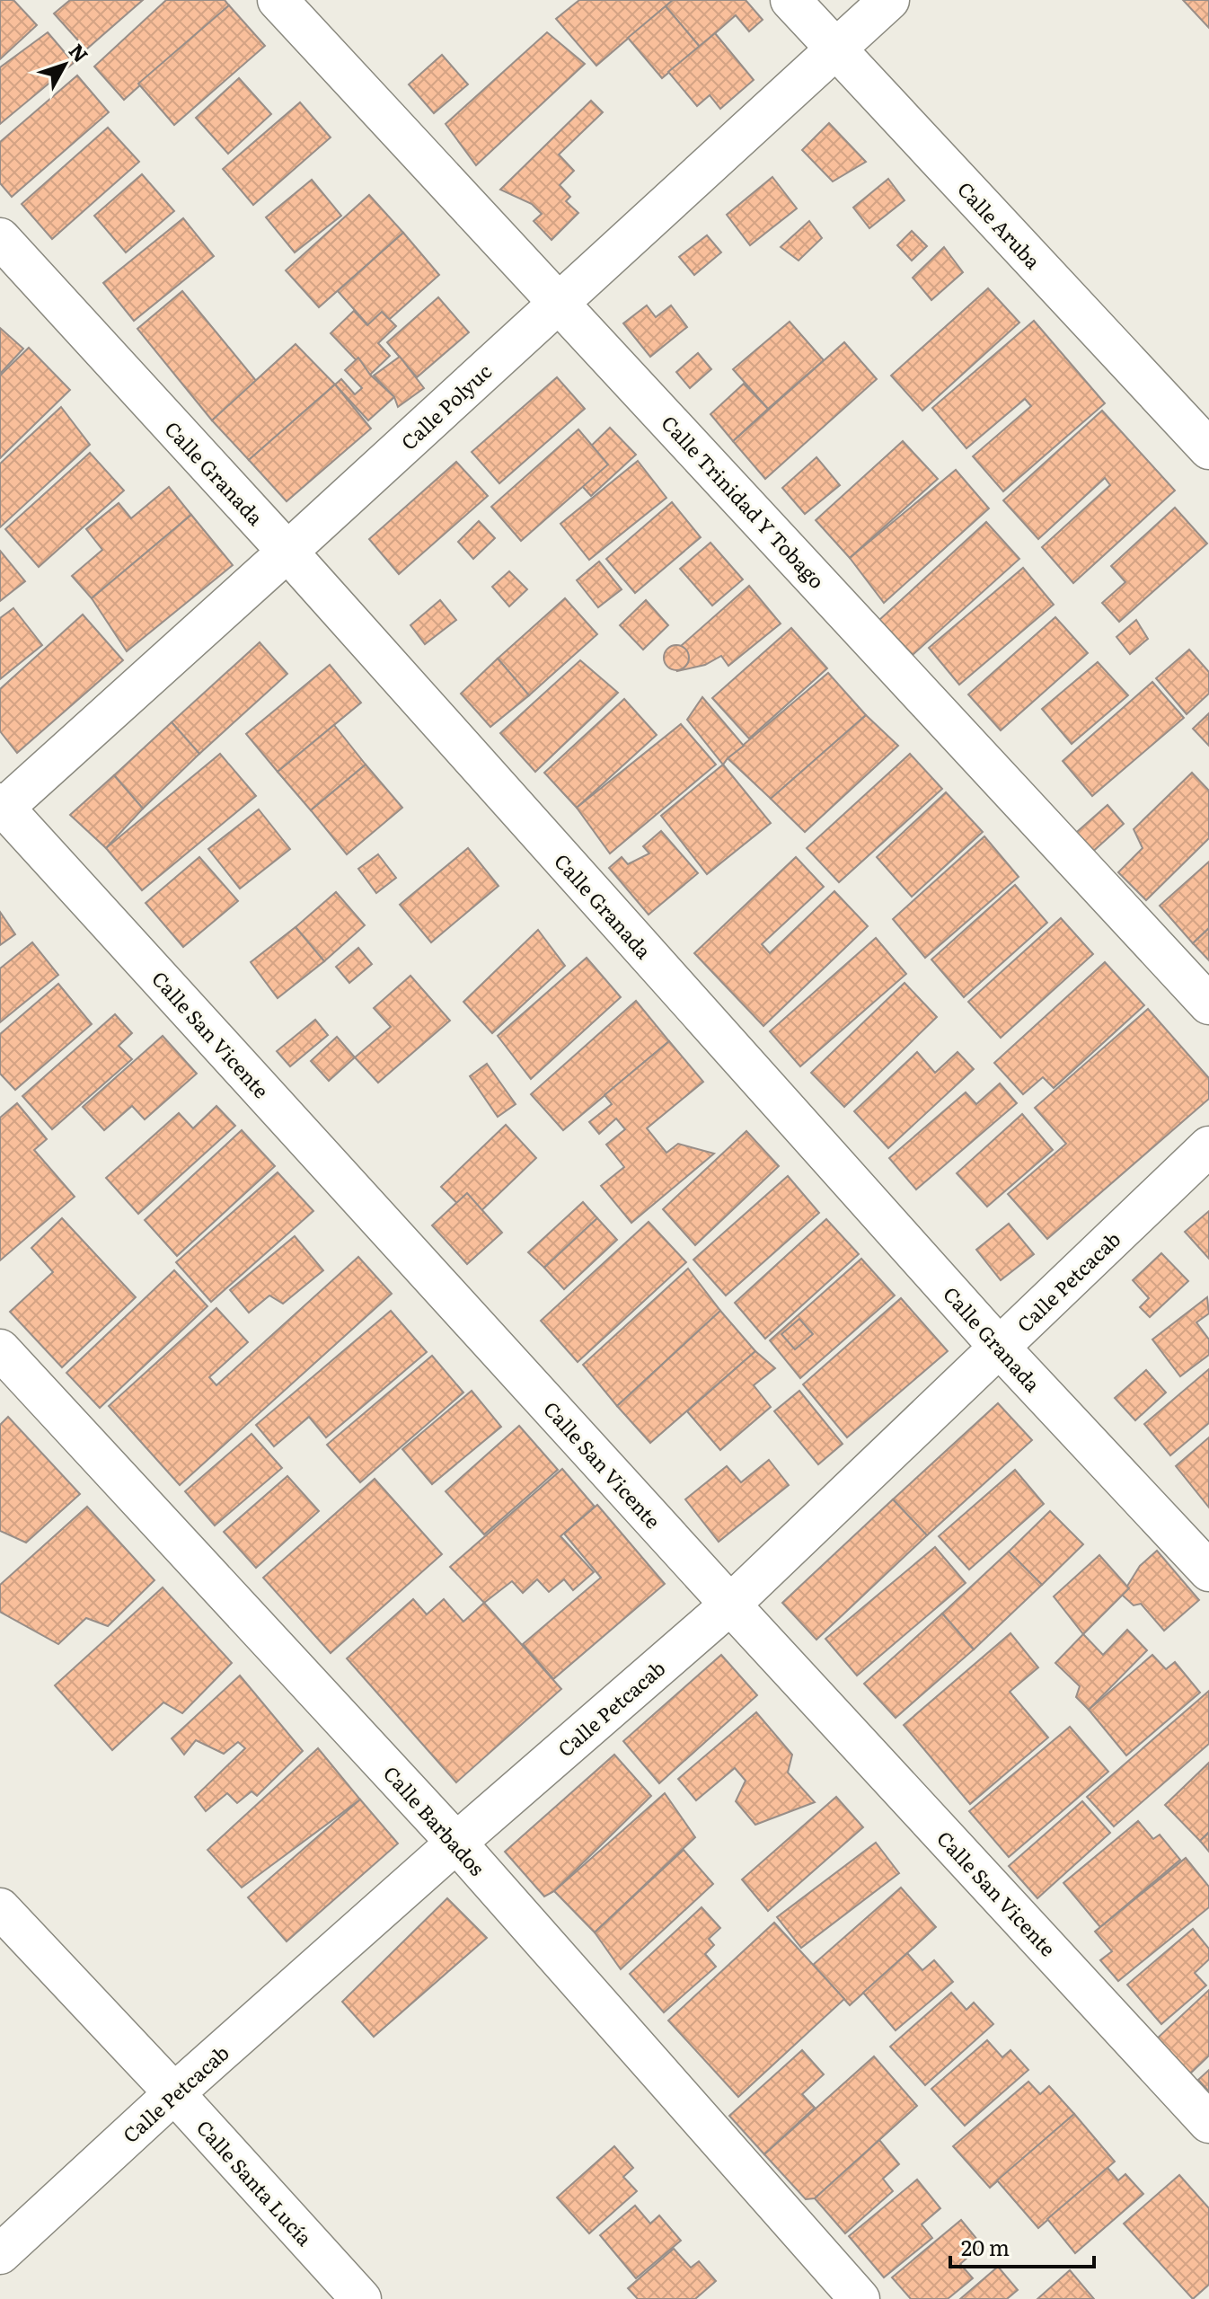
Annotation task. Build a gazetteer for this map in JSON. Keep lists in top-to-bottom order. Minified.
{"streets":{"street":["Calle Aruba","Calle Polyuc","Calle Granada","Calle Trinidad Y Tobago","Calle San Vicente","Calle Petcacab","Calle Barbados","Calle Santa Lucía"]},"crossings":[["Calle Aruba","Calle Polyuc"],["Calle Polyuc","Calle Granada"],["Calle Polyuc","Calle Trinidad Y Tobago"],["Calle Polyuc","Calle San Vicente"],["Calle Granada","Calle Petcacab"],["Calle San Vicente","Calle Petcacab"],["Calle Petcacab","Calle Barbados"],["Calle Petcacab","Calle Santa Lucía"]],"scale_bar":"20 m","north":"top right"}
